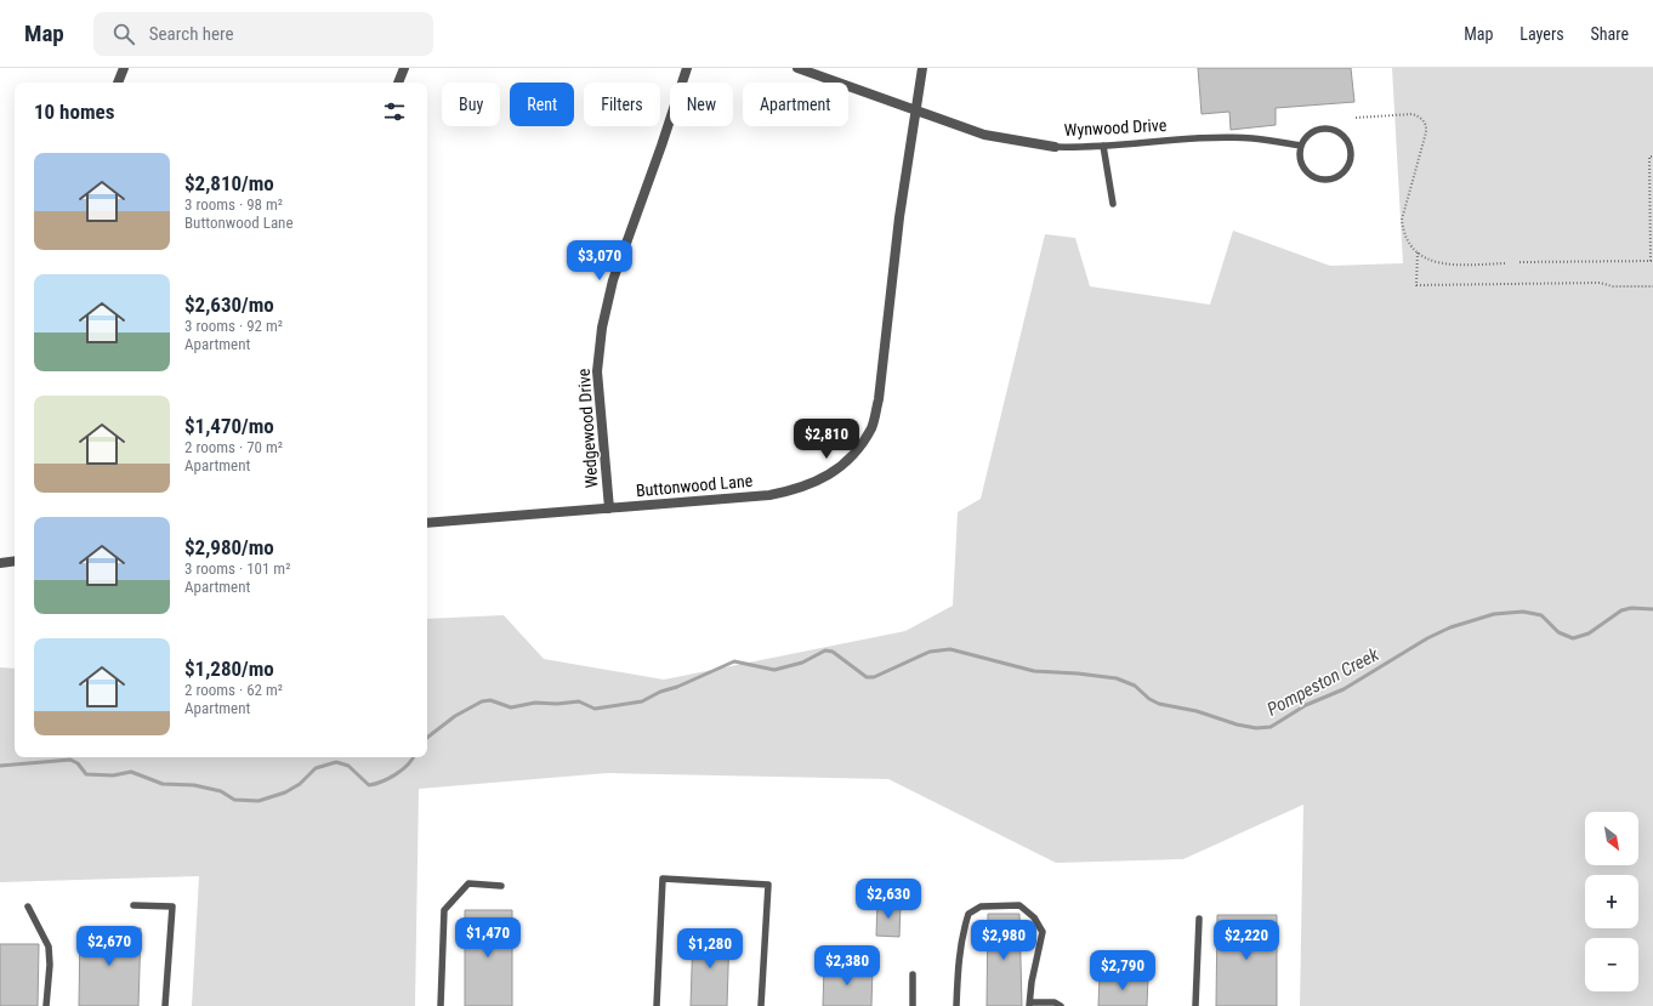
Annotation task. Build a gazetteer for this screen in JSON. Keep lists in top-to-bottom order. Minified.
{"streets":{"street":["Wynwood Drive","Wedgewood Drive","Buttonwood Lane"]},"crossings":[["Wynwood Drive","Buttonwood Lane"],["Wedgewood Drive","Buttonwood Lane"]],"water":["Pompeston Creek"],"north":"bottom right","page":{"header":"Map","search":"Search here","nav":["Map","Layers","Share"],"chip":["Buy","Rent","Filters","New","Apartment"],"heading":"10 homes","list":[{"name":"$2,810/mo","note":"3 rooms · 98 m² · Buttonwood Lane"},{"name":"$2,630/mo","note":"3 rooms · 92 m² · Apartment"},{"name":"$1,470/mo","note":"2 rooms · 70 m² · Apartment"},{"name":"$2,980/mo","note":"3 rooms · 101 m² · Apartment"},{"name":"$1,280/mo","note":"2 rooms · 62 m² · Apartment"}],"price":["$3,070","$2,810","$2,630","$1,470","$2,980","$2,220","$2,670","$1,280","$2,380","$2,790"],"map_buttons":["+","−"]}}
